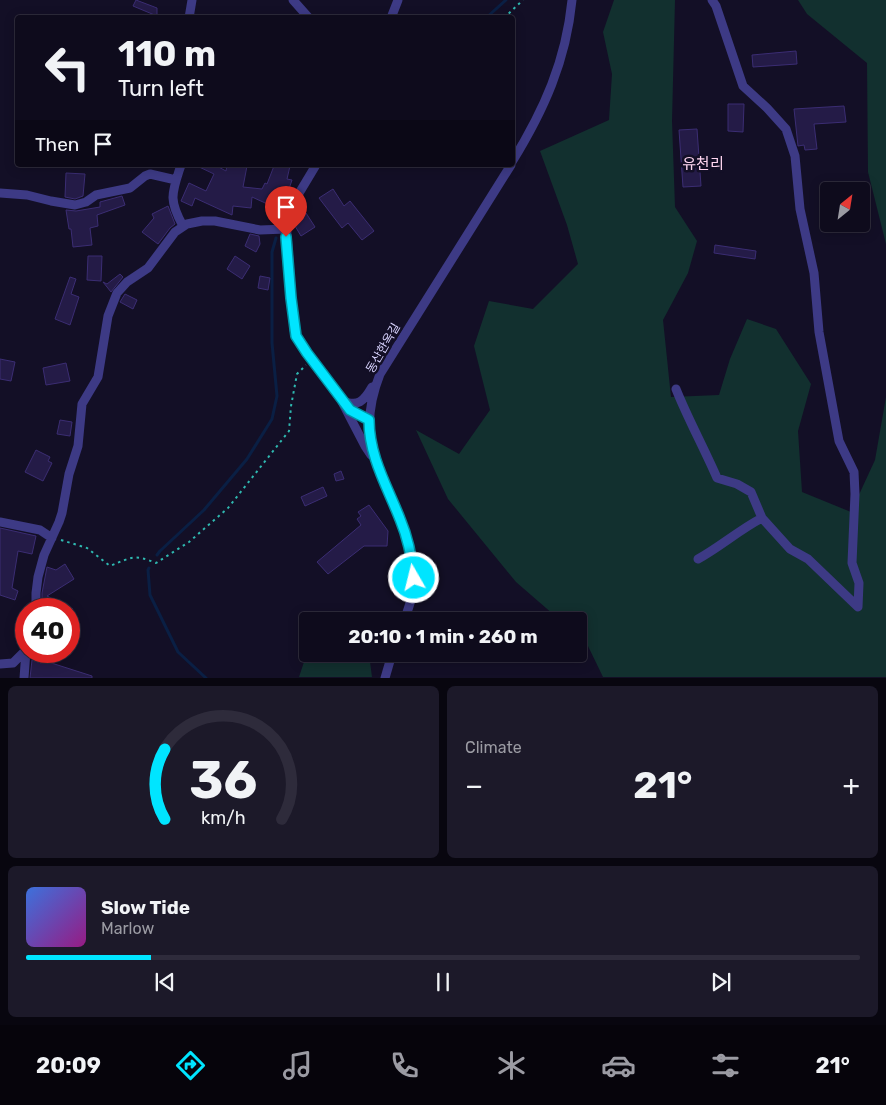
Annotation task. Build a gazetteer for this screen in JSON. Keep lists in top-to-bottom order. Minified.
{"streets":{"street":["동산한옥길"]},"districts":["유천리"],"north":"top right","page":{"turn":["110 m","Turn left"],"then":"Then","limit":"40","trip":"20:10 · 1 min · 260 m","tile":"Climate","heat":["−","21°","+"],"song":["Slow Tide","Marlow"],"tabs":["20:09","21°"],"gauge":["36","km/h"]}}
